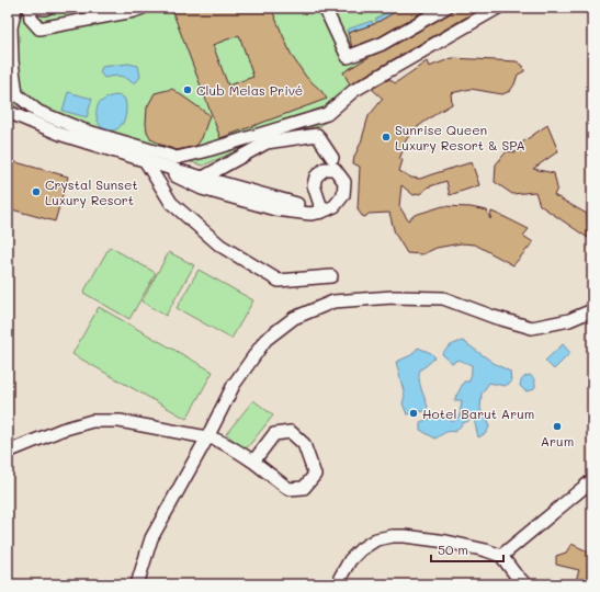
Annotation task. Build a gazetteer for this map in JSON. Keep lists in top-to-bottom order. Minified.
{"places":["Club Melas Privé","Sunrise Queen Luxury Resort & SPA","Crystal Sunset Luxury Resort","Hotel Barut Arum","Arum"],"scale_bar":"50 m"}
